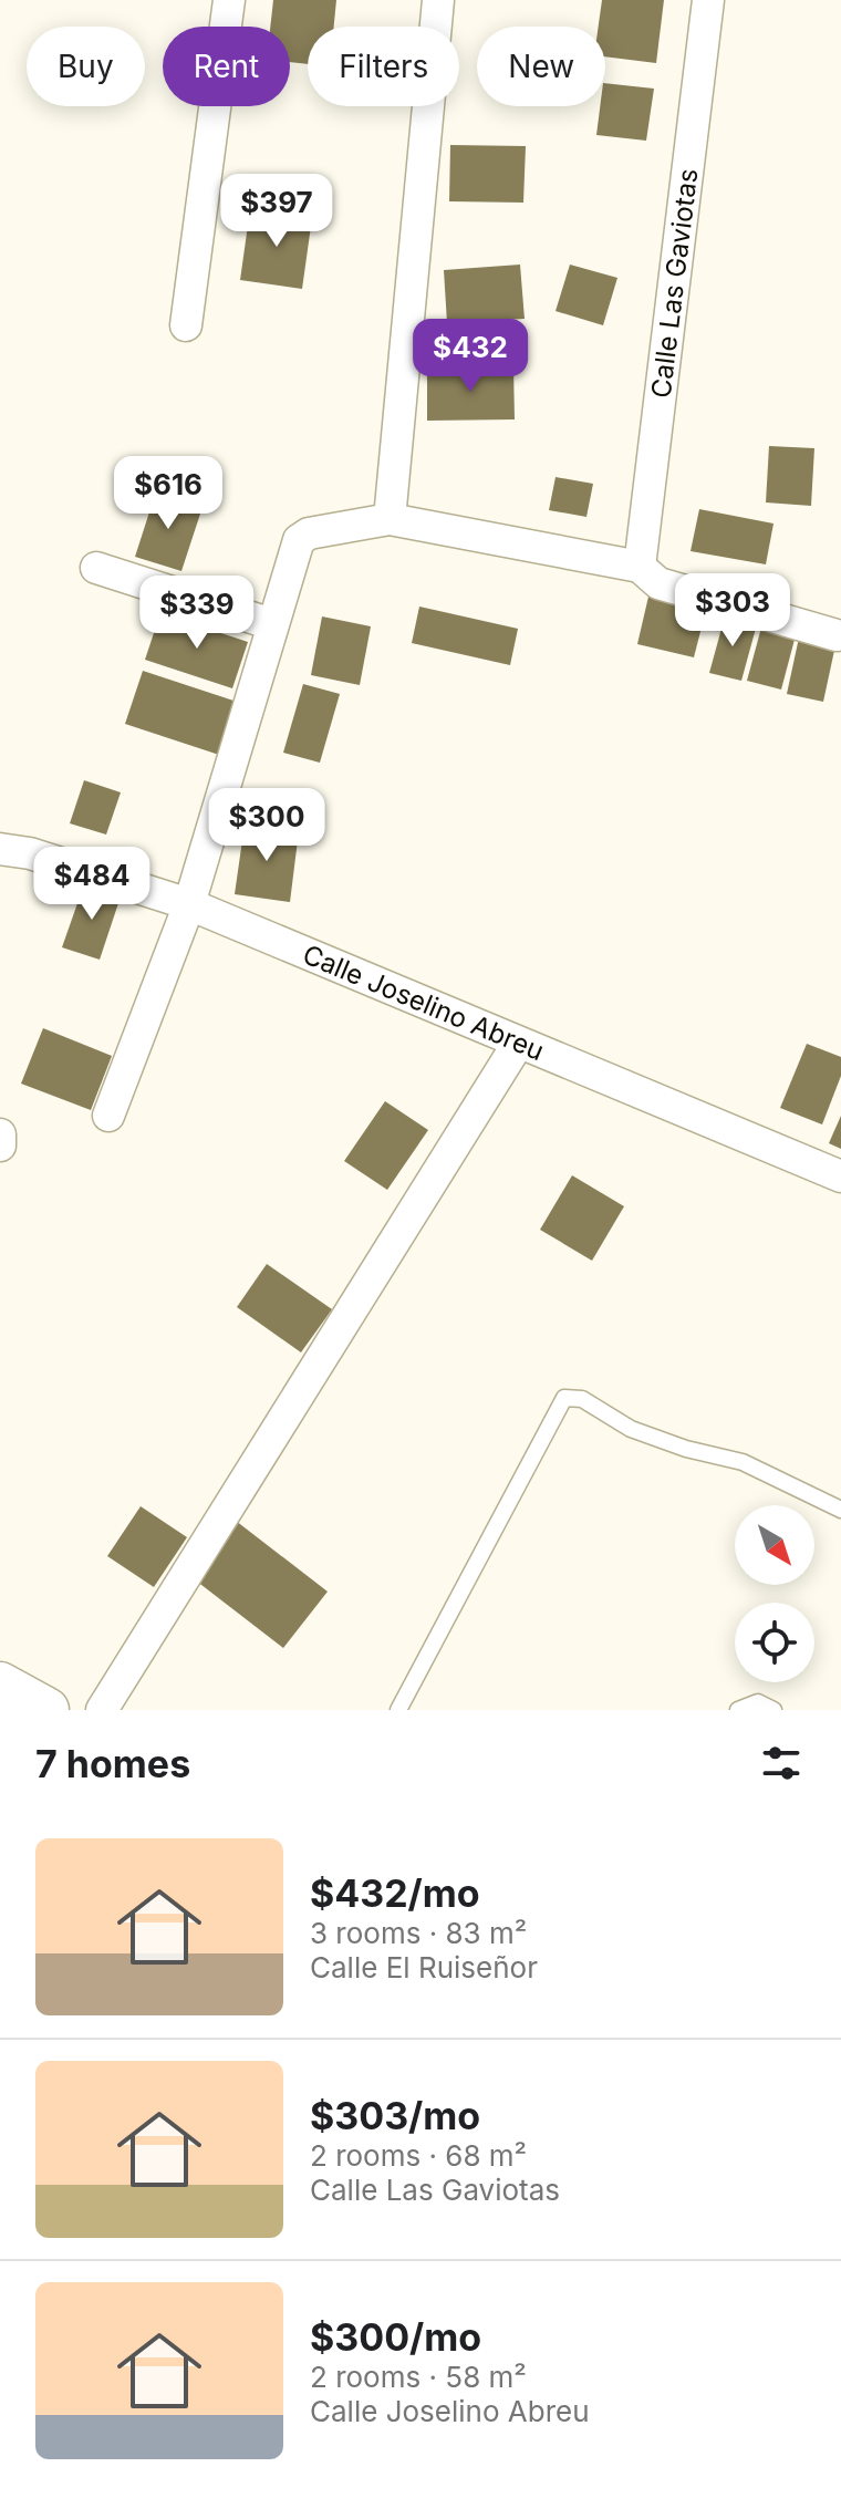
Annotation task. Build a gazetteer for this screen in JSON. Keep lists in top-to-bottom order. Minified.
{"streets":{"street":["Calle Las Gaviotas","Calle Joselino Abreu"]},"north":"bottom right","page":{"chip":["Buy","Rent","Filters","New"],"price":["$397","$432","$616","$303","$339","$300","$484"],"heading":"7 homes","list":[{"name":"$432/mo","note":"3 rooms · 83 m² · Calle El Ruiseñor"},{"name":"$303/mo","note":"2 rooms · 68 m² · Calle Las Gaviotas"},{"name":"$300/mo","note":"2 rooms · 58 m² · Calle Joselino Abreu"}]}}
